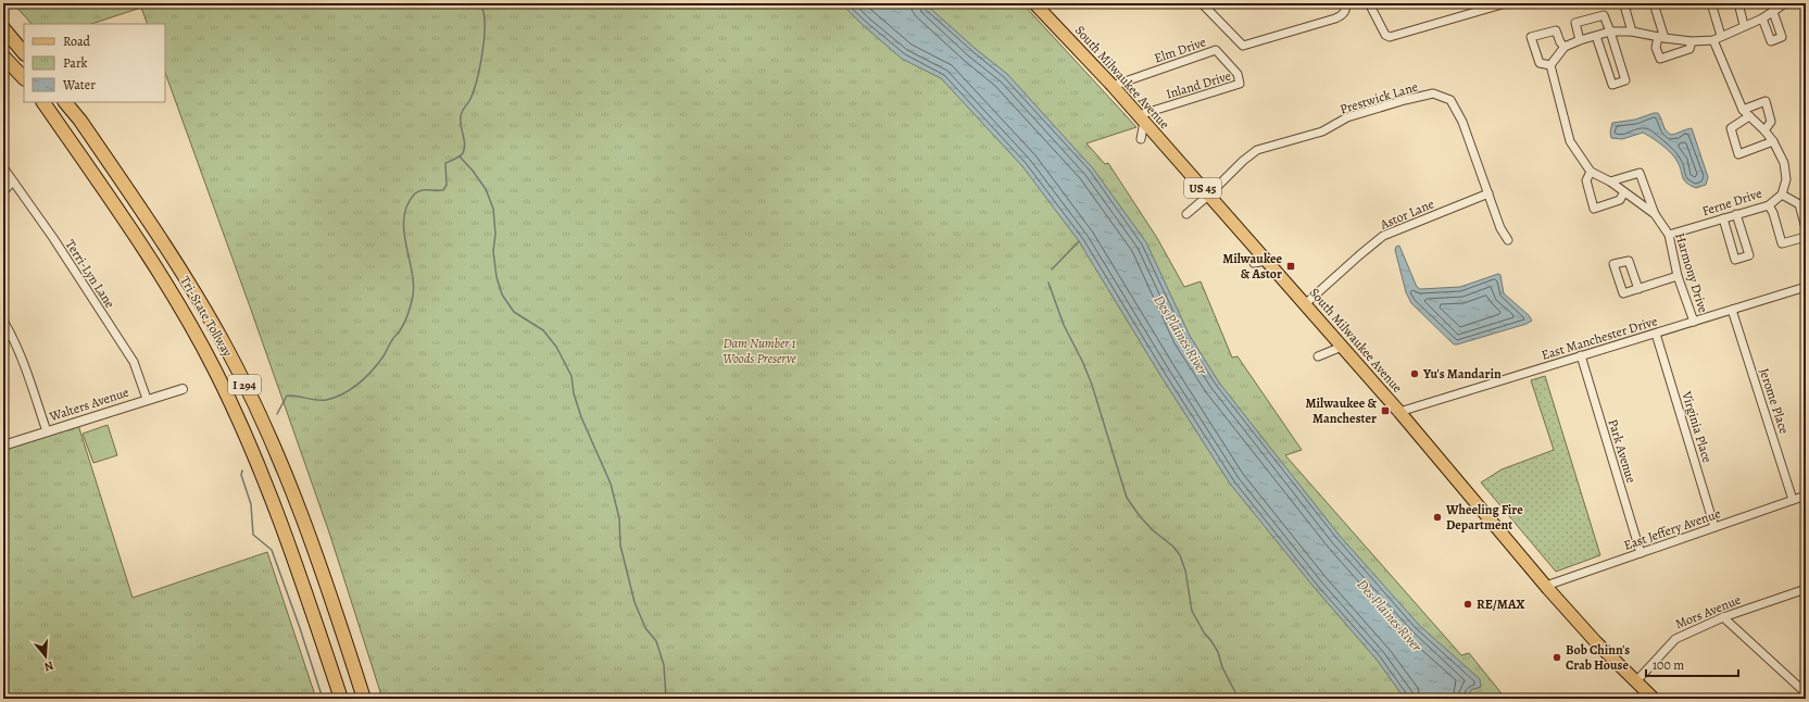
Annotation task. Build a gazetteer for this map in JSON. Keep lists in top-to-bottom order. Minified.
{"streets":{"highway":["Tri-State Tollway","I 294"],"main road":["South Milwaukee Avenue","US 45"],"street":["Elm Drive","Inland Drive","Prestwick Lane","Ferne Drive","Astor Lane","Harmony Drive","Terri-Lyn Lane","East Manchester Drive","Jerome Place","Walters Avenue","Virginia Place","Park Avenue","East Jeffery Avenue","Mors Avenue"]},"crossings":[["Elm Drive","South Milwaukee Avenue"],["Elm Drive","Inland Drive"],["South Milwaukee Avenue","Inland Drive"],["South Milwaukee Avenue","Prestwick Lane"],["South Milwaukee Avenue","Astor Lane"],["South Milwaukee Avenue","East Manchester Drive"],["South Milwaukee Avenue","East Jeffery Avenue"],["South Milwaukee Avenue","Mors Avenue"],["Prestwick Lane","Astor Lane"],["Ferne Drive","Harmony Drive"],["Harmony Drive","East Manchester Drive"],["Terri-Lyn Lane","Walters Avenue"],["East Manchester Drive","Jerome Place"],["East Manchester Drive","Virginia Place"],["East Manchester Drive","Park Avenue"],["Jerome Place","East Jeffery Avenue"],["Virginia Place","East Jeffery Avenue"],["Park Avenue","East Jeffery Avenue"]],"water":["Des Plaines River"],"parks":["Dam Number 1 Woods Preserve"],"places":{"transit":["Milwaukee & Astor","Milwaukee & Manchester"],"other":["Yu's Mandarin","Wheeling Fire Department","RE/MAX","Bob Chinn's Crab House"]},"legend":["Road","Park","Water"],"scale_bar":"100 m","north":"bottom"}
